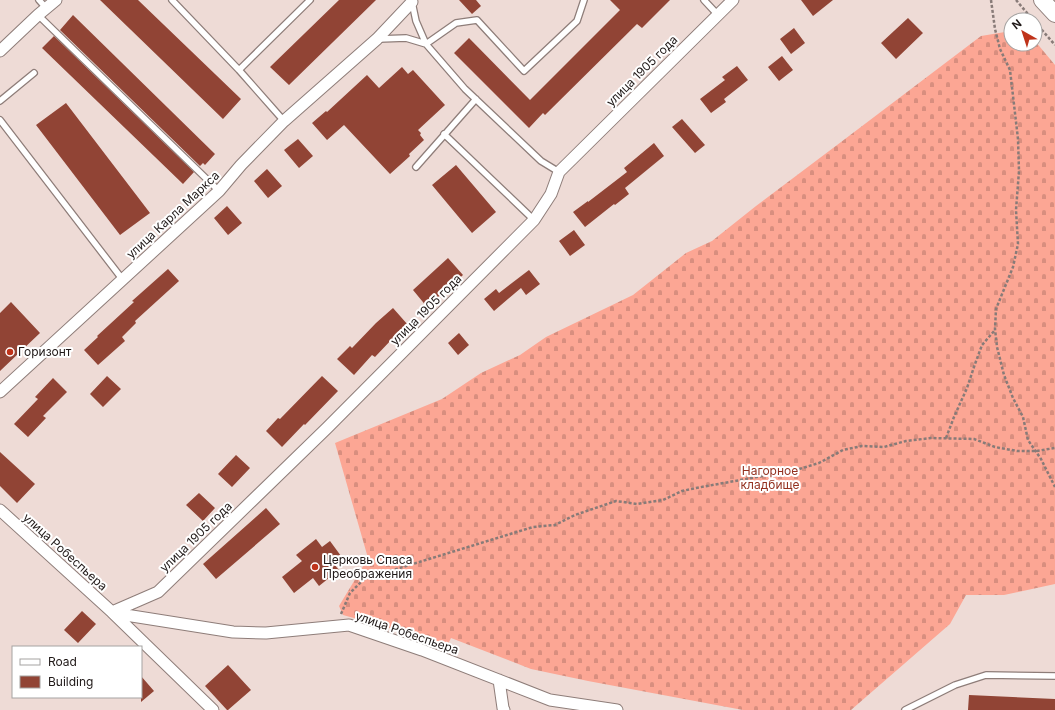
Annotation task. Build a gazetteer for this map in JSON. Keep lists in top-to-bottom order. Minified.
{"streets":{"street":["улица 1905 года","улица Карла Маркса","улица Робеспьера"]},"crossings":[["улица 1905 года","улица Робеспьера"]],"parks":["Нагорное кладбище"],"places":["Горизонт","Церковь Спаса Преображения"],"legend":["Road","Building"],"north":"top left"}
